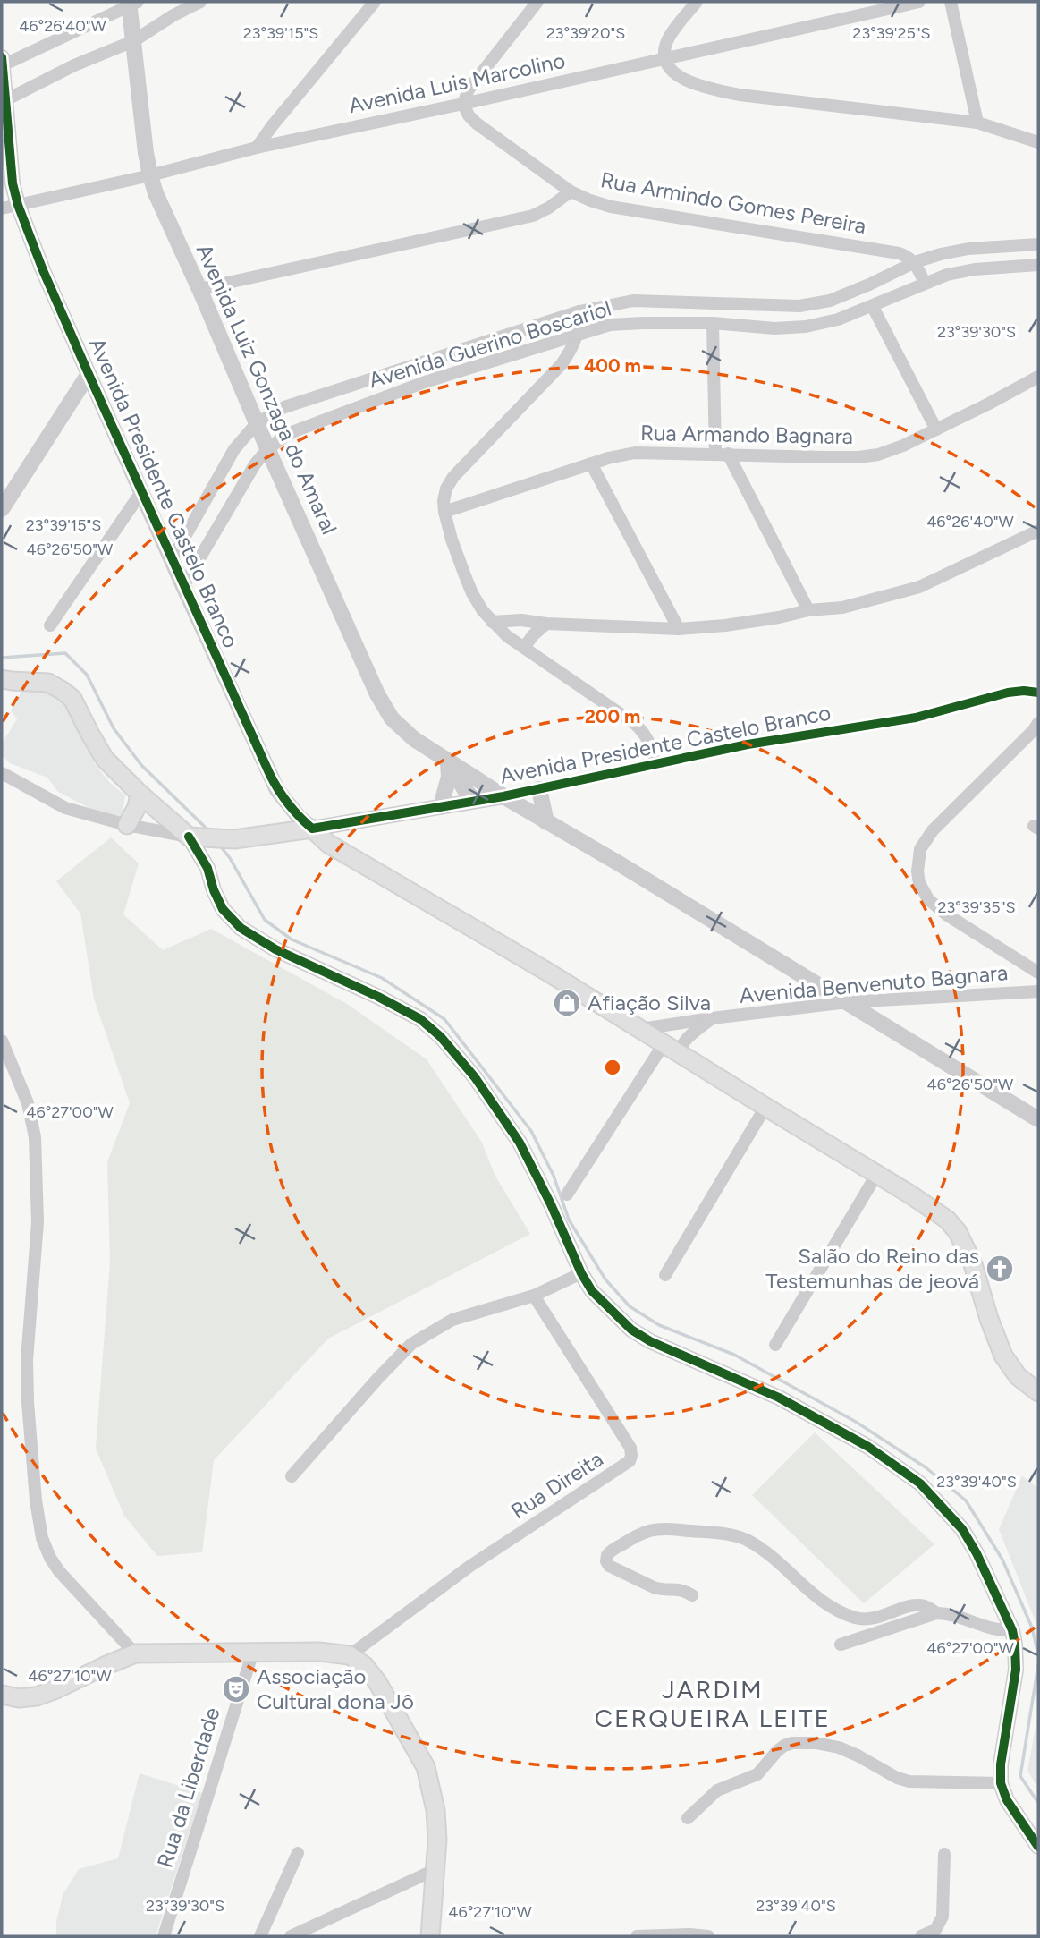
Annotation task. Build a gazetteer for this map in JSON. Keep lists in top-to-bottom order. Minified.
{"streets":{"main road":["Avenida Presidente Castelo Branco"],"street":["Avenida Luis Marcolino","Rua Armindo Gomes Pereira","Avenida Guerino Boscariol","Avenida Luiz Gonzaga do Amaral","Rua Armando Bagnara","Avenida Benvenuto Bagnara","Rua Direita","Rua da Liberdade"]},"crossings":[["Avenida Luis Marcolino","Rua Armindo Gomes Pereira"],["Avenida Luis Marcolino","Avenida Luiz Gonzaga do Amaral"],["Avenida Luis Marcolino","Avenida Presidente Castelo Branco"],["Rua Armindo Gomes Pereira","Avenida Guerino Boscariol"],["Avenida Guerino Boscariol","Avenida Luiz Gonzaga do Amaral"],["Avenida Guerino Boscariol","Avenida Presidente Castelo Branco"],["Avenida Luiz Gonzaga do Amaral","Avenida Presidente Castelo Branco"],["Avenida Luiz Gonzaga do Amaral","Avenida Benvenuto Bagnara"],["Avenida Presidente Castelo Branco","Avenida Benvenuto Bagnara"]],"districts":["JARDIM CERQUEIRA LEITE"],"places":{"shop":["Afiação Silva"],"church":["Salão do Reino das Testemunhas de jeová"],"theatre":["Associação Cultural dona Jô"]},"coordinates":["46°26'40\"W","23°39'15\"S","23°39'20\"S","23°39'25\"S","23°39'30\"S","46°26'50\"W","23°39'35\"S","46°27'00\"W","23°39'40\"S","46°27'10\"W"],"rings":["400 m","200 m"]}
